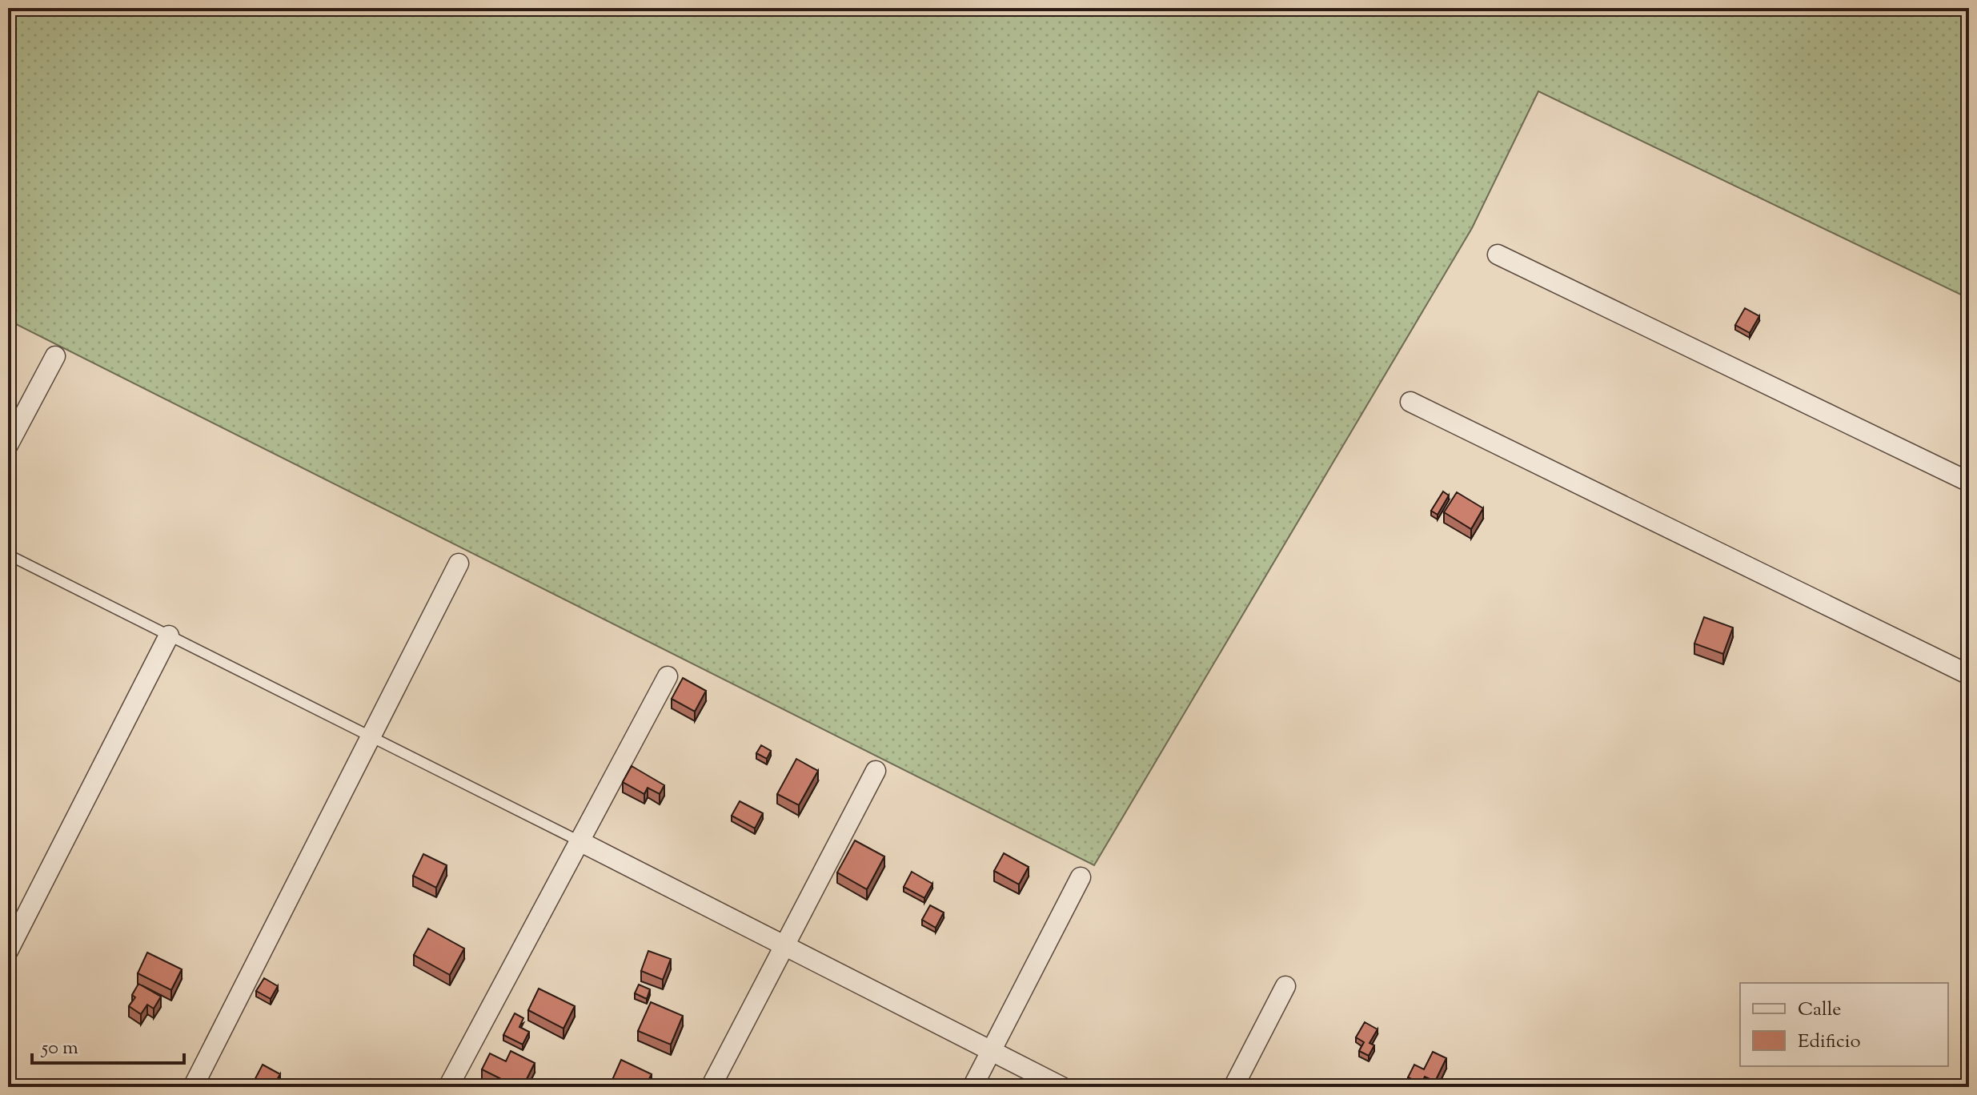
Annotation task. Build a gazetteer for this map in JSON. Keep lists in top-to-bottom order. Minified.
{"legend":["Calle","Edificio"],"scale_bar":"50 m"}
